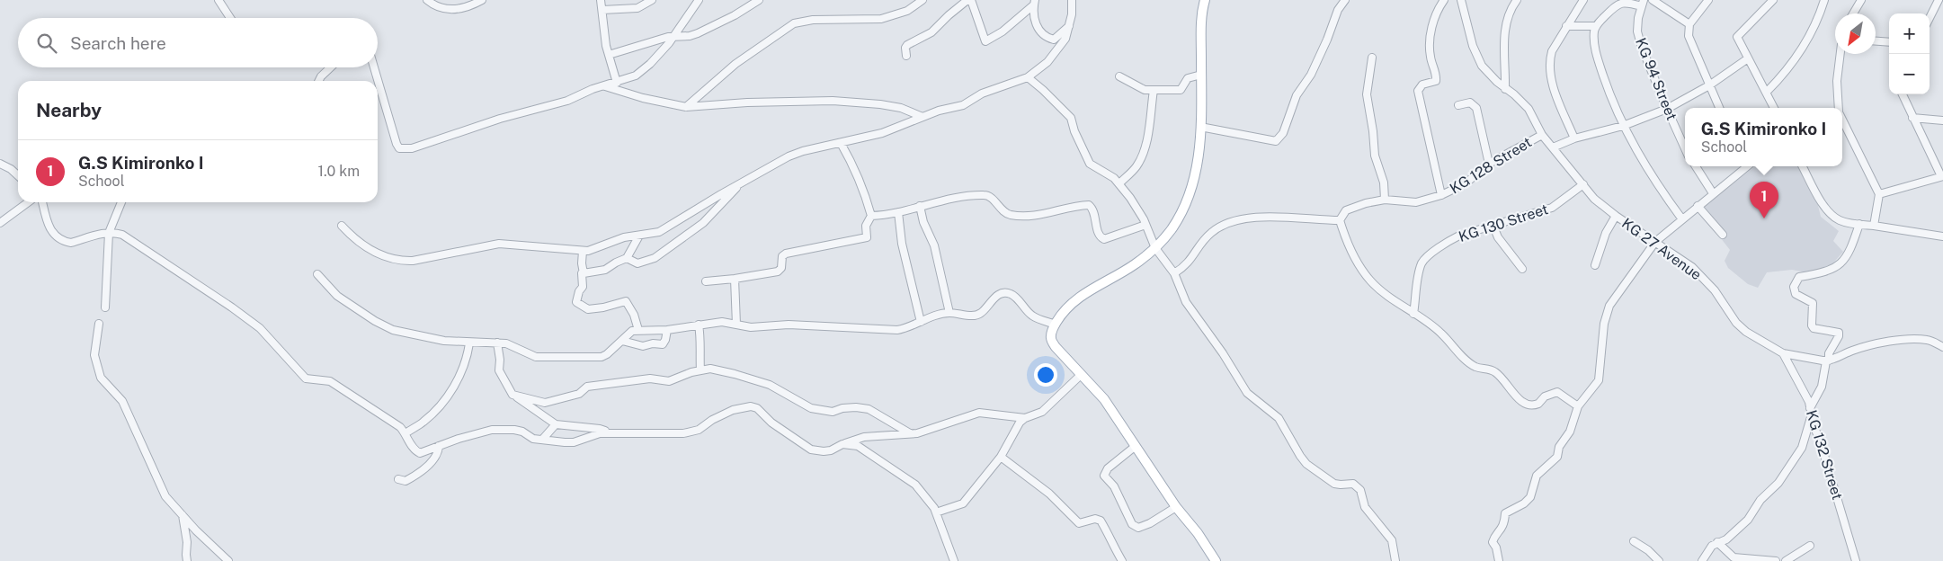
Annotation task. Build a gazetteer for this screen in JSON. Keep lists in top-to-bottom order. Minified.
{"streets":{"street":["KG 94 Street","KG 128 Street","KG 130 Street","KG 27 Avenue","KG 132 Street"]},"crossings":[["KG 128 Street","KG 27 Avenue"],["KG 130 Street","KG 27 Avenue"],["KG 27 Avenue","KG 132 Street"]],"north":"bottom left","page":{"map_buttons":["+","−"],"search":"Search here","heading":"Nearby","popup":["G.S Kimironko I","School"],"list":[{"mark":"1","name":"G.S Kimironko I","note":"School","value":"1.0 km"}],"pins":"1"}}
